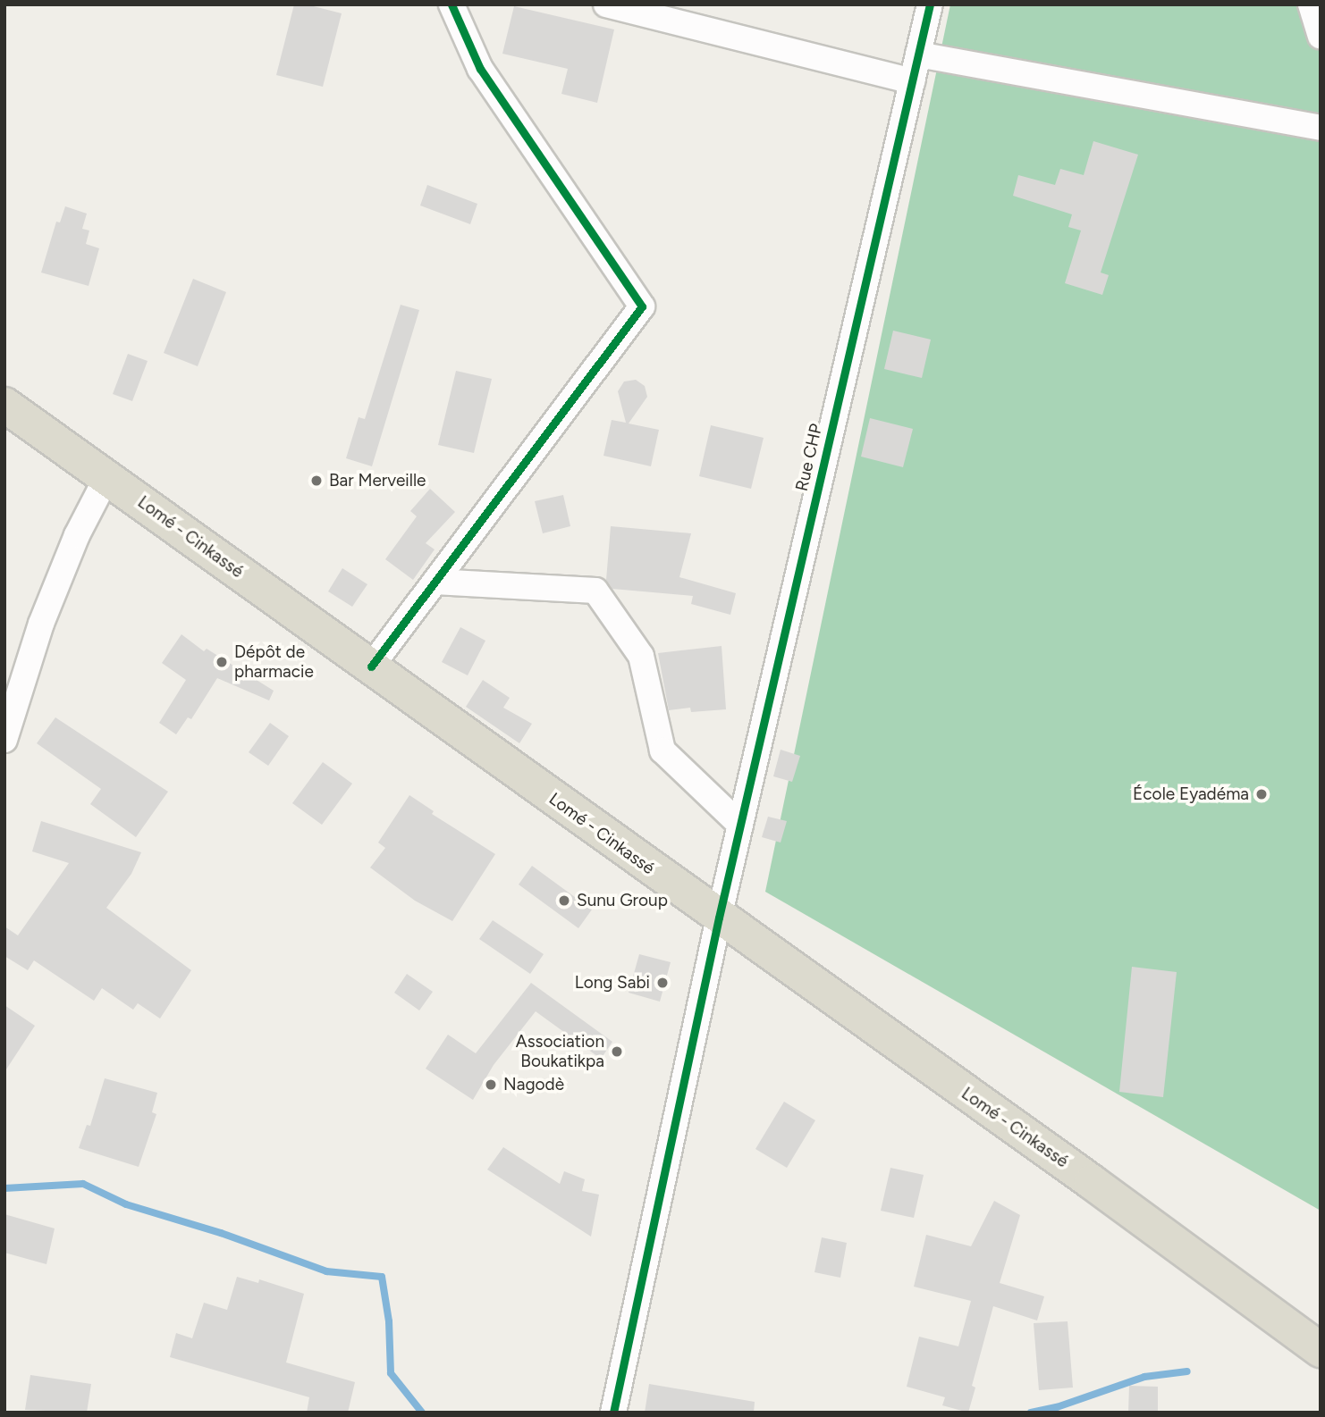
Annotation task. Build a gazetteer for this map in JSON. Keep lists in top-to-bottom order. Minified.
{"streets":{"highway":["Lomé - Cinkassé"],"street":["Rue CHP"]},"crossings":[["Rue CHP","Lomé - Cinkassé"]],"places":["Bar Merveille","Dépôt de pharmacie","École Eyadéma","Sunu Group","Long Sabi","Association Boukatikpa","Nagodè"]}
